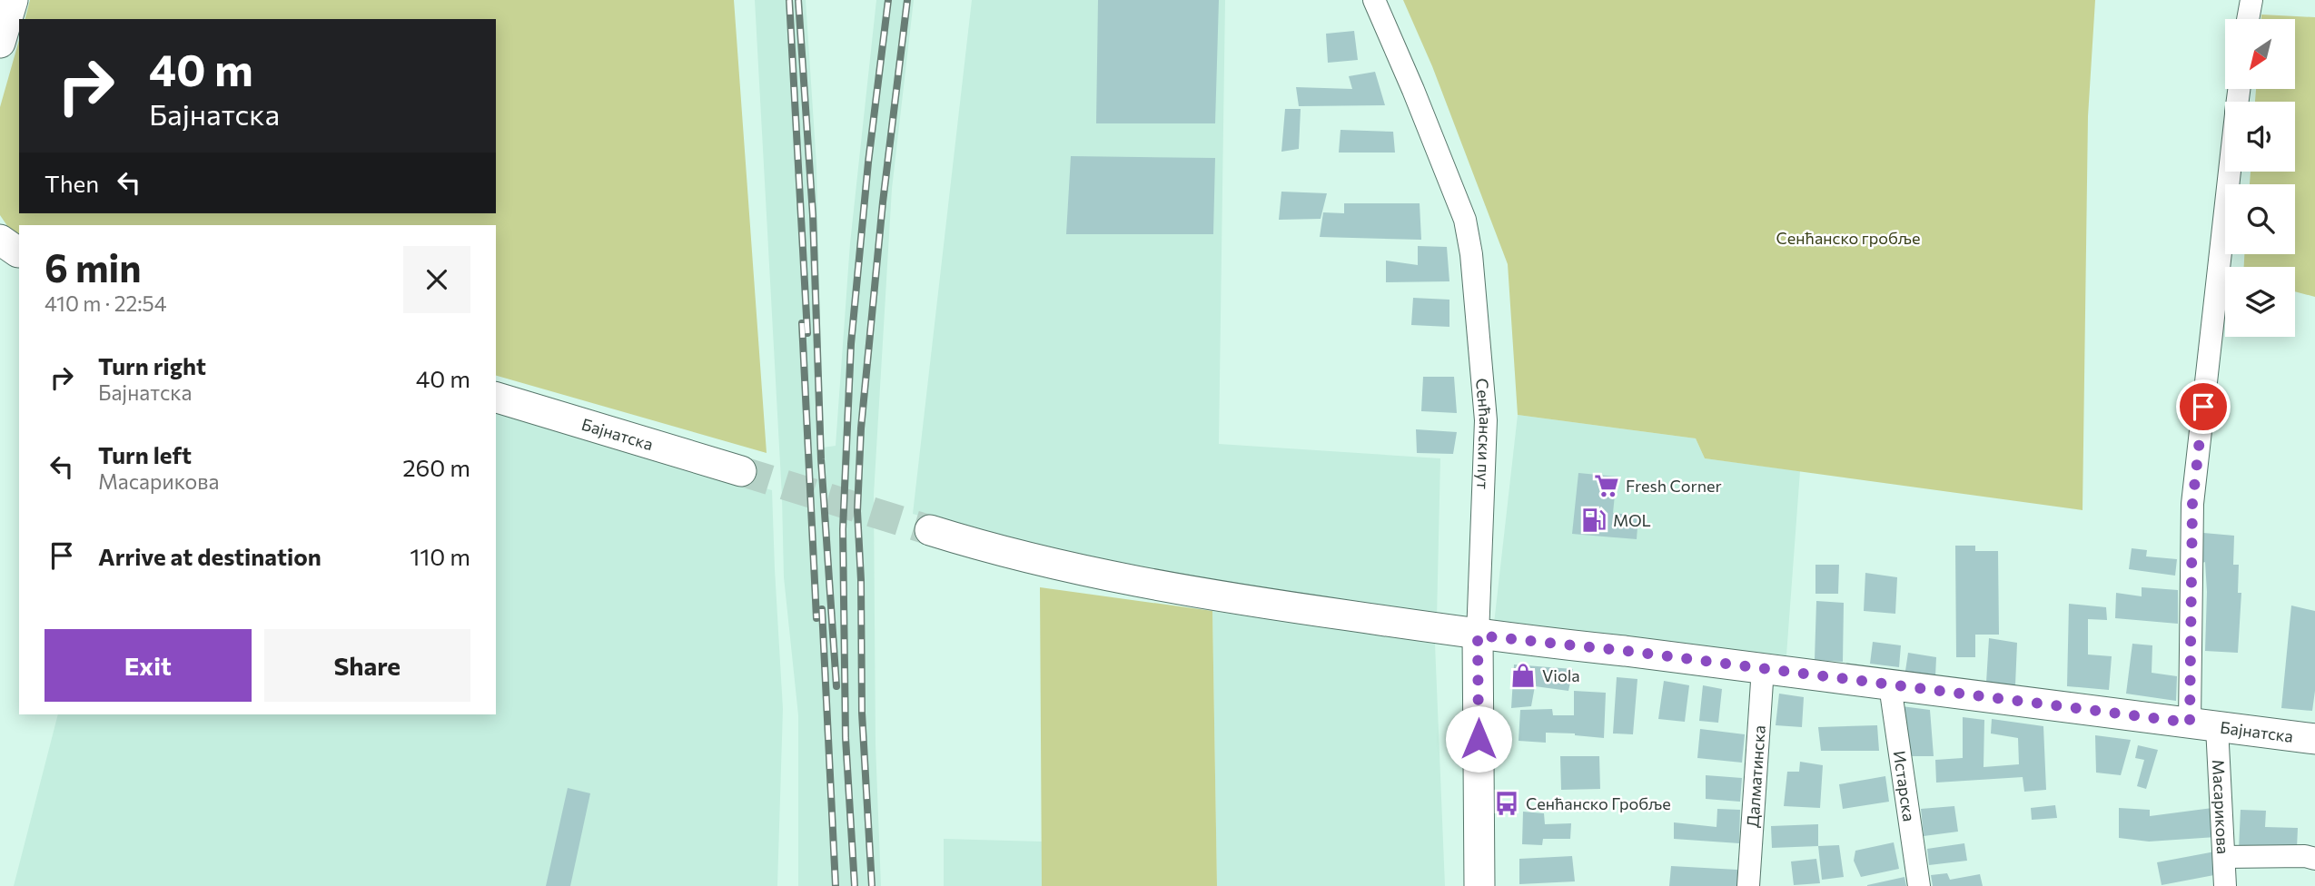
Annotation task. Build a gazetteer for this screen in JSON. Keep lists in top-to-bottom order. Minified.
{"streets":{"main road":["Бајнатска","Сенћански пут"],"street":["Далматинска","Истарска","Масарикова"]},"crossings":[["Бајнатска","Сенћански пут"],["Бајнатска","Далматинска"],["Бајнатска","Истарска"],["Бајнатска","Масарикова"]],"parks":["Сенћанско гробље"],"places":{"supermarket":["Fresh Corner"],"fuel station":["MOL"],"shop":["Viola"],"bus stop":["Сенћанско Гробље"]},"north":"bottom left","page":{"turn":["40 m","Бајнатска"],"then":"Then","heading":["6 min","410 m · 22:54"],"list":[{"name":"Turn right","note":"Бајнатска","value":"40 m"},{"name":"Turn left","note":"Масарикова","value":"260 m"},{"name":"Arrive at destination","value":"110 m"}],"buttons":["Exit","Share"]}}
